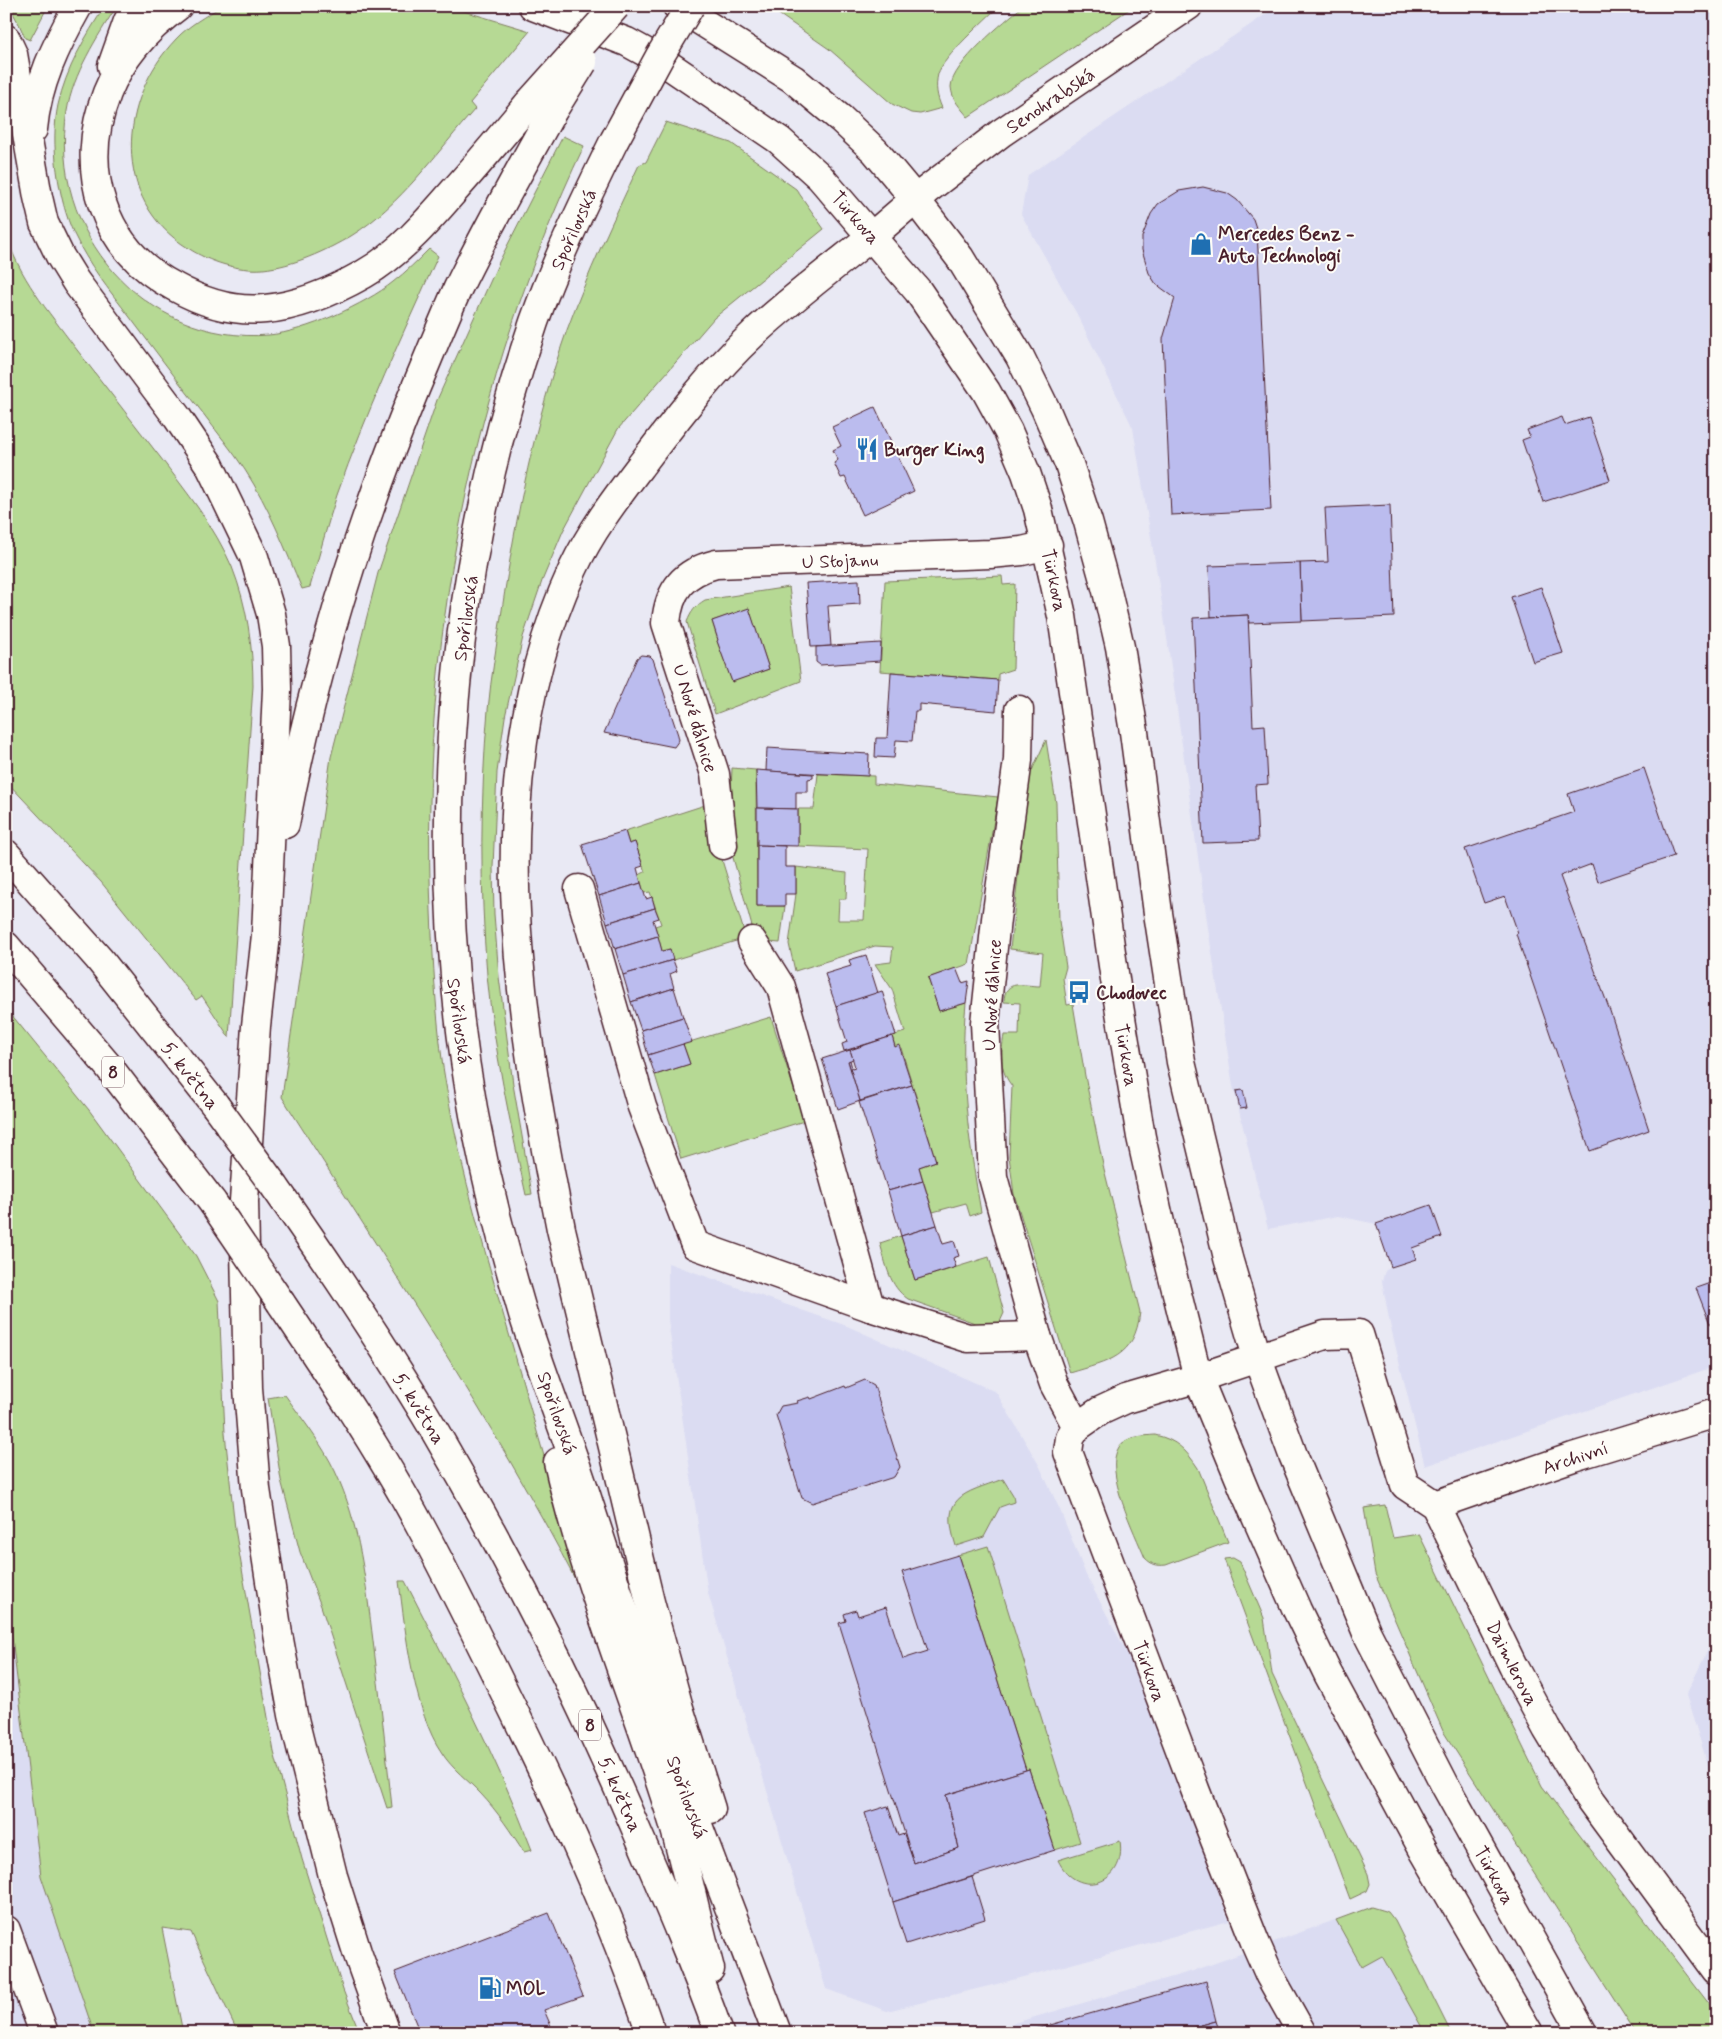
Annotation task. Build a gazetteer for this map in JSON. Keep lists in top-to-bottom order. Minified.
{"streets":{"main road":["Senohrabská","Türkova","Spořilovská","U Stojanu","U Nové dálnice","8","5. května","Archivní","Daimlerova"]},"crossings":[["Senohrabská","Türkova"],["Senohrabská","Spořilovská"],["Türkova","U Stojanu"],["Türkova","U Nové dálnice"],["U Stojanu","U Nové dálnice"],["Archivní","Daimlerova"]],"places":{"shop":["Mercedes Benz - Auto Technologi"],"restaurant":["Burger King"],"bus stop":["Chodovec"],"fuel station":["MOL"]}}
